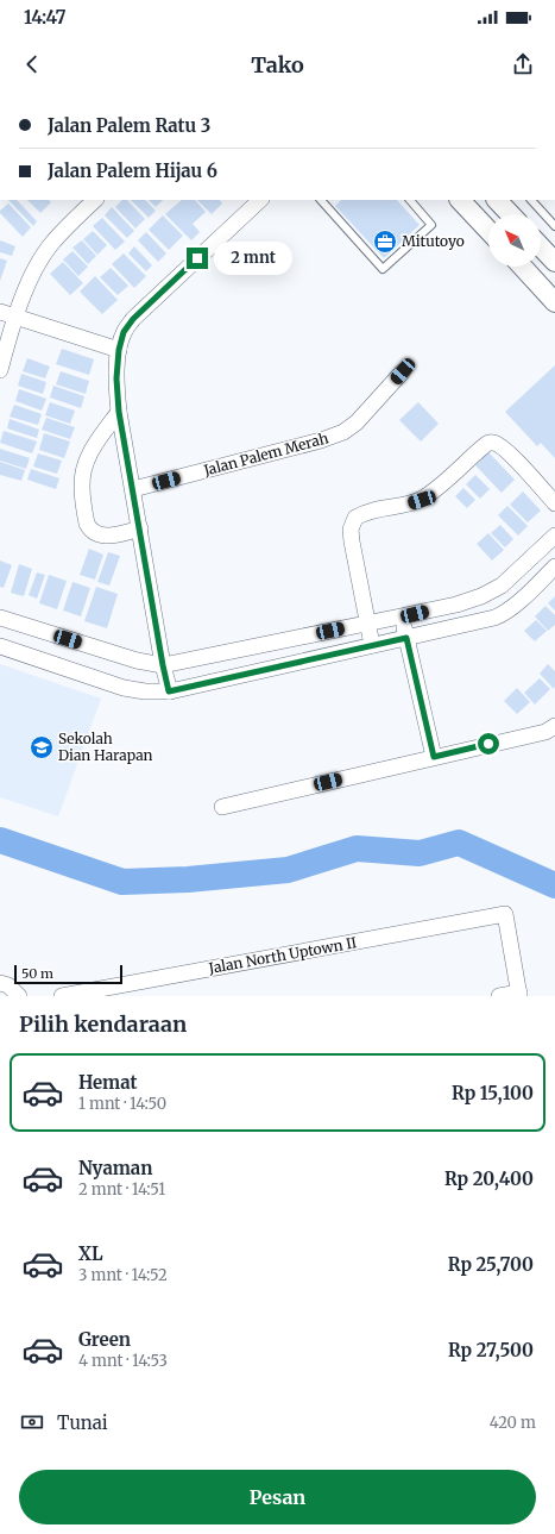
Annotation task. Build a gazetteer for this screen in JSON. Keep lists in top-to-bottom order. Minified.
{"streets":{"street":["Jalan Palem Merah","Jalan North Uptown II"]},"places":{"office":["Mitutoyo"],"school or university":["Sekolah Dian Harapan"]},"scale_bar":"50 m","north":"top left","page":{"status":"14:47","header":"Tako","banner":["Jalan Palem Ratu 3","Jalan Palem Hijau 6"],"bubble":"2 mnt","scale":"50 m","heading":"Pilih kendaraan","list":[{"name":"Hemat","note":"1 mnt · 14:50","value":"Rp 15,100"},{"name":"Nyaman","note":"2 mnt · 14:51","value":"Rp 20,400"},{"name":"XL","note":"3 mnt · 14:52","value":"Rp 25,700"},{"name":"Green","note":"4 mnt · 14:53","value":"Rp 27,500"}],"pay":["Tunai","420 m"],"buttons":"Pesan"}}
